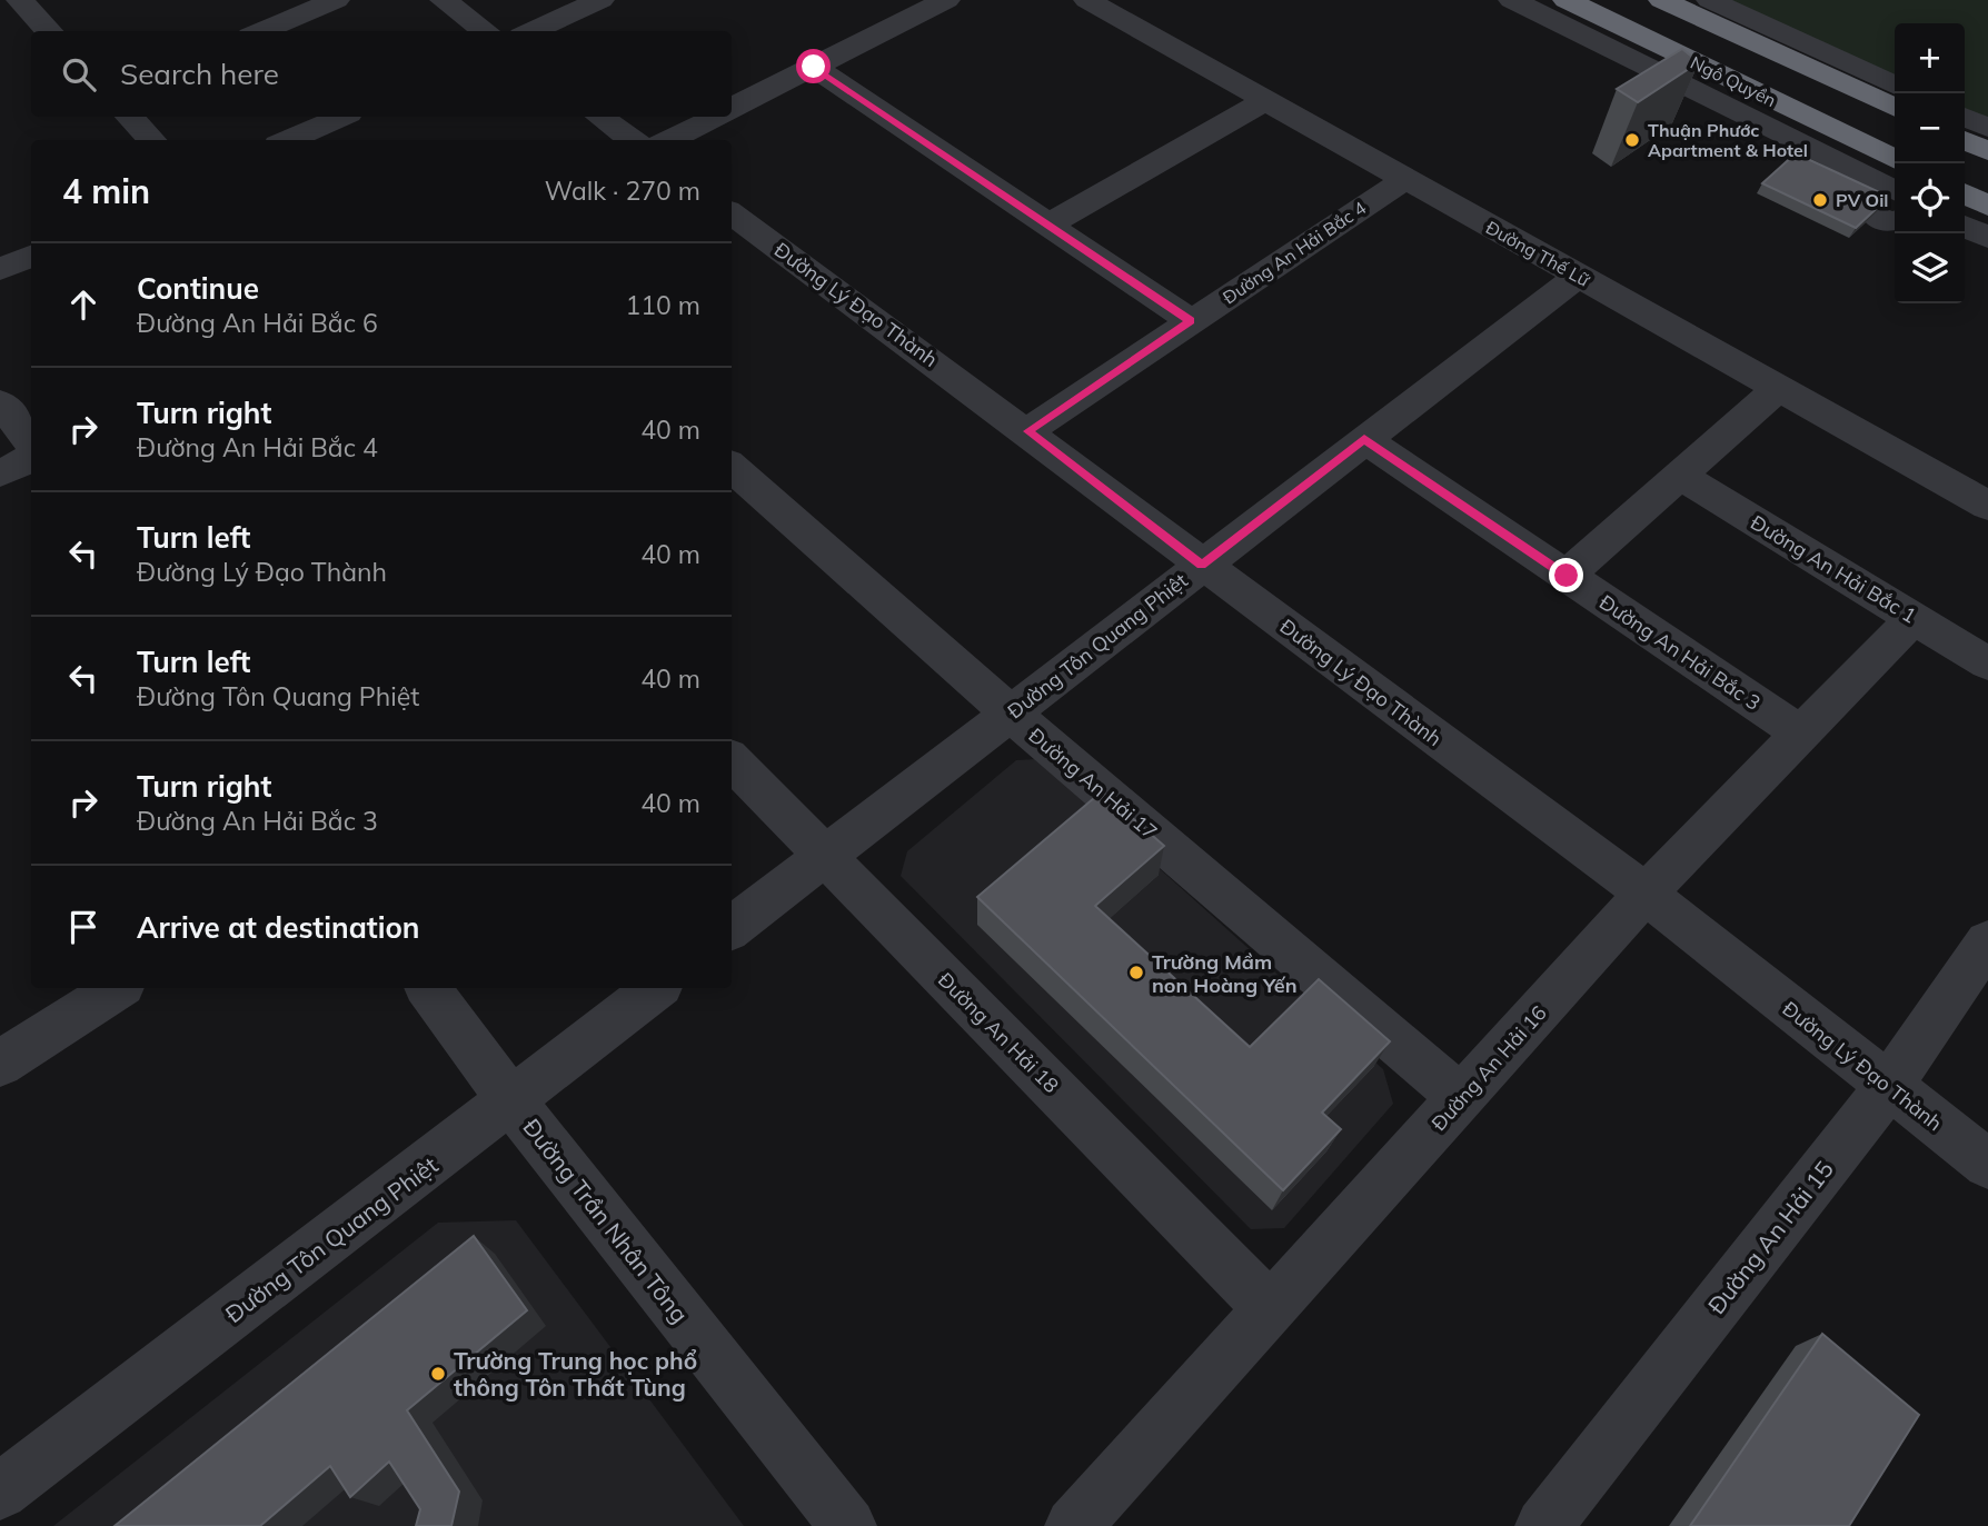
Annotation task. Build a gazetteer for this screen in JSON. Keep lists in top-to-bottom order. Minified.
{"streets":{"highway":["Ngô Quyền"],"street":["Đường An Hải Bắc 4","Đường Thế Lữ","Đường Lý Đạo Thành","Đường An Hải Bắc 1","Đường Tôn Quang Phiệt","Đường An Hải Bắc 3","Đường An Hải 17","Đường An Hải 18","Đường An Hải 16","Đường Trần Nhân Tông","Đường An Hải 15"]},"crossings":[["Đường An Hải Bắc 4","Đường Thế Lữ"],["Đường An Hải Bắc 4","Đường Lý Đạo Thành"],["Đường Thế Lữ","Đường Tôn Quang Phiệt"],["Đường Lý Đạo Thành","Đường Tôn Quang Phiệt"],["Đường Lý Đạo Thành","Đường An Hải 16"],["Đường Lý Đạo Thành","Đường An Hải 15"],["Đường An Hải Bắc 1","Đường An Hải 16"],["Đường Tôn Quang Phiệt","Đường An Hải Bắc 3"],["Đường Tôn Quang Phiệt","Đường An Hải 17"],["Đường Tôn Quang Phiệt","Đường An Hải 18"],["Đường Tôn Quang Phiệt","Đường Trần Nhân Tông"],["Đường An Hải Bắc 3","Đường An Hải 16"],["Đường An Hải 17","Đường An Hải 16"],["Đường An Hải 18","Đường An Hải 16"]],"places":["Thuận Phước Apartment & Hotel","PV Oil","Trường Mầm non Hoàng Yến","Trường Trung học phổ thông Tôn Thất Tùng"],"page":{"map_buttons":["+","−"],"search":"Search here","heading":["4 min","Walk · 270 m"],"list":[["Continue","Đường An Hải Bắc 6","110 m"],["Turn right","Đường An Hải Bắc 4","40 m"],["Turn left","Đường Lý Đạo Thành","40 m"],["Turn left","Đường Tôn Quang Phiệt","40 m"],["Turn right","Đường An Hải Bắc 3","40 m"],"Arrive at destination"]}}
